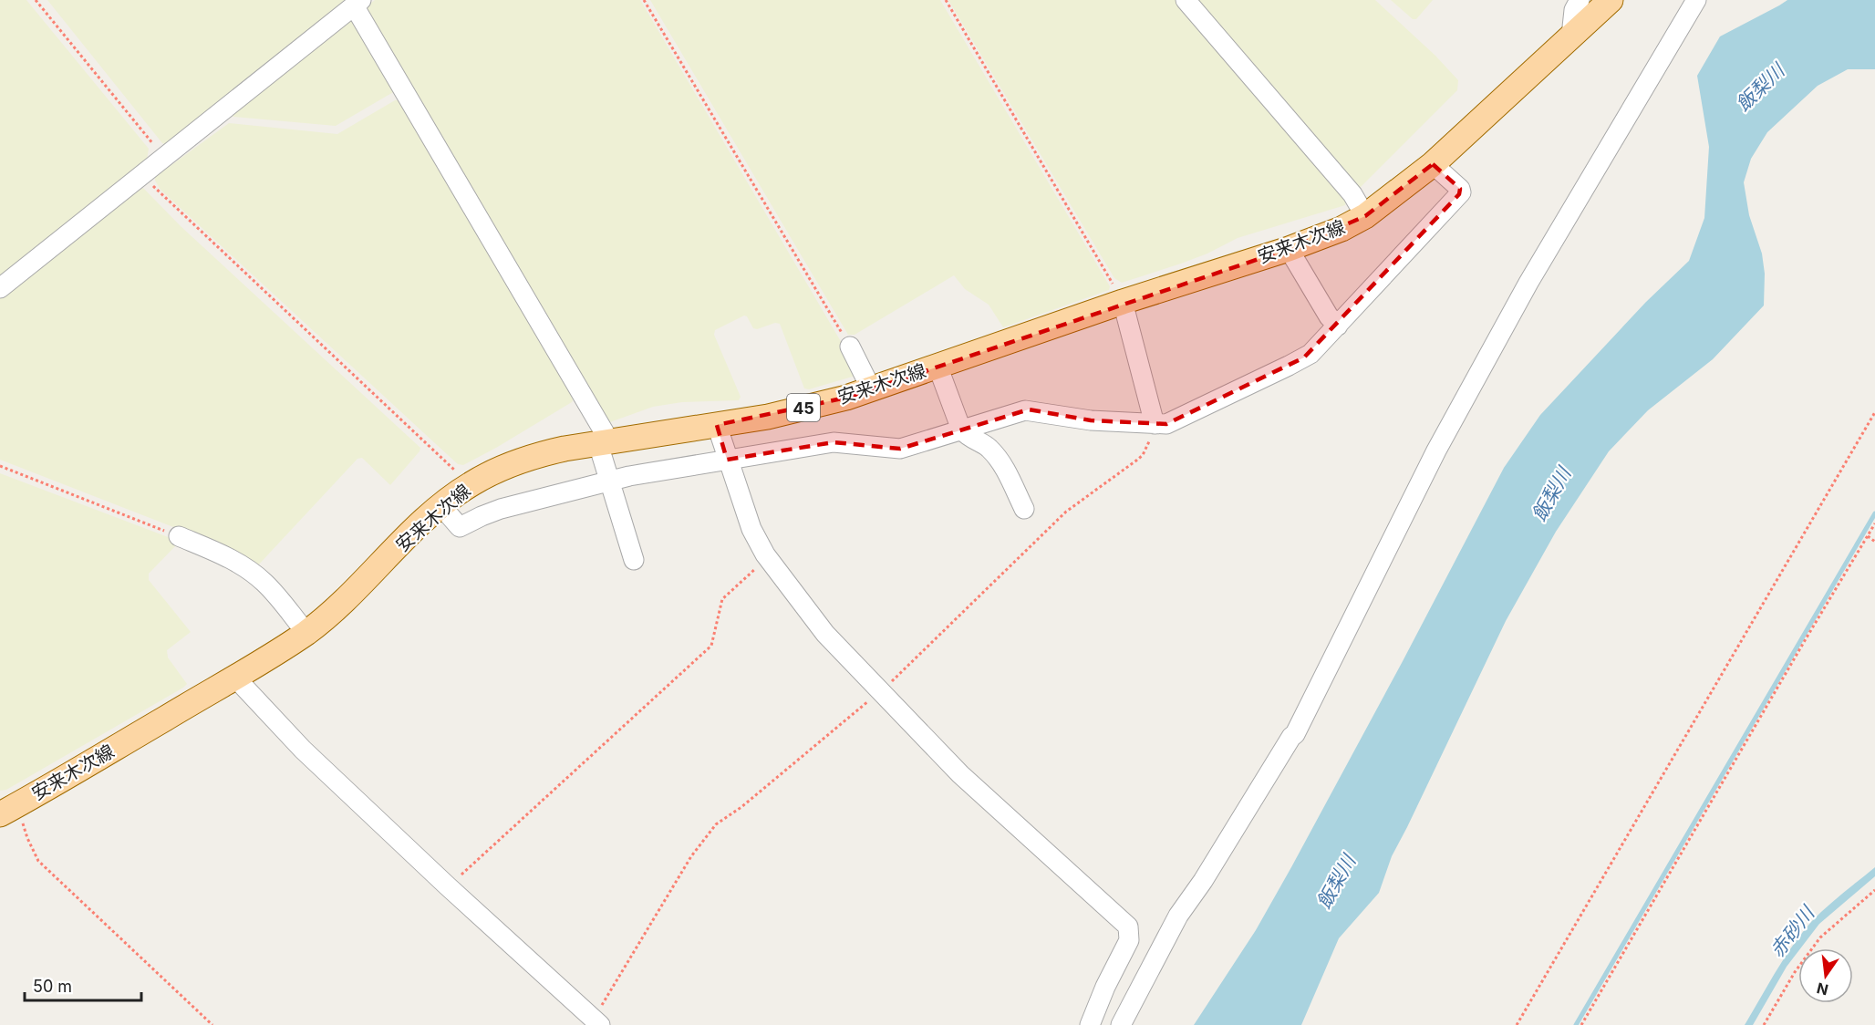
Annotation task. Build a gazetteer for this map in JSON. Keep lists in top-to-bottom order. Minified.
{"streets":{"main road":["安来木次線","45"]},"water":["飯梨川","赤砂川"],"scale_bar":"50 m","north":"bottom"}
